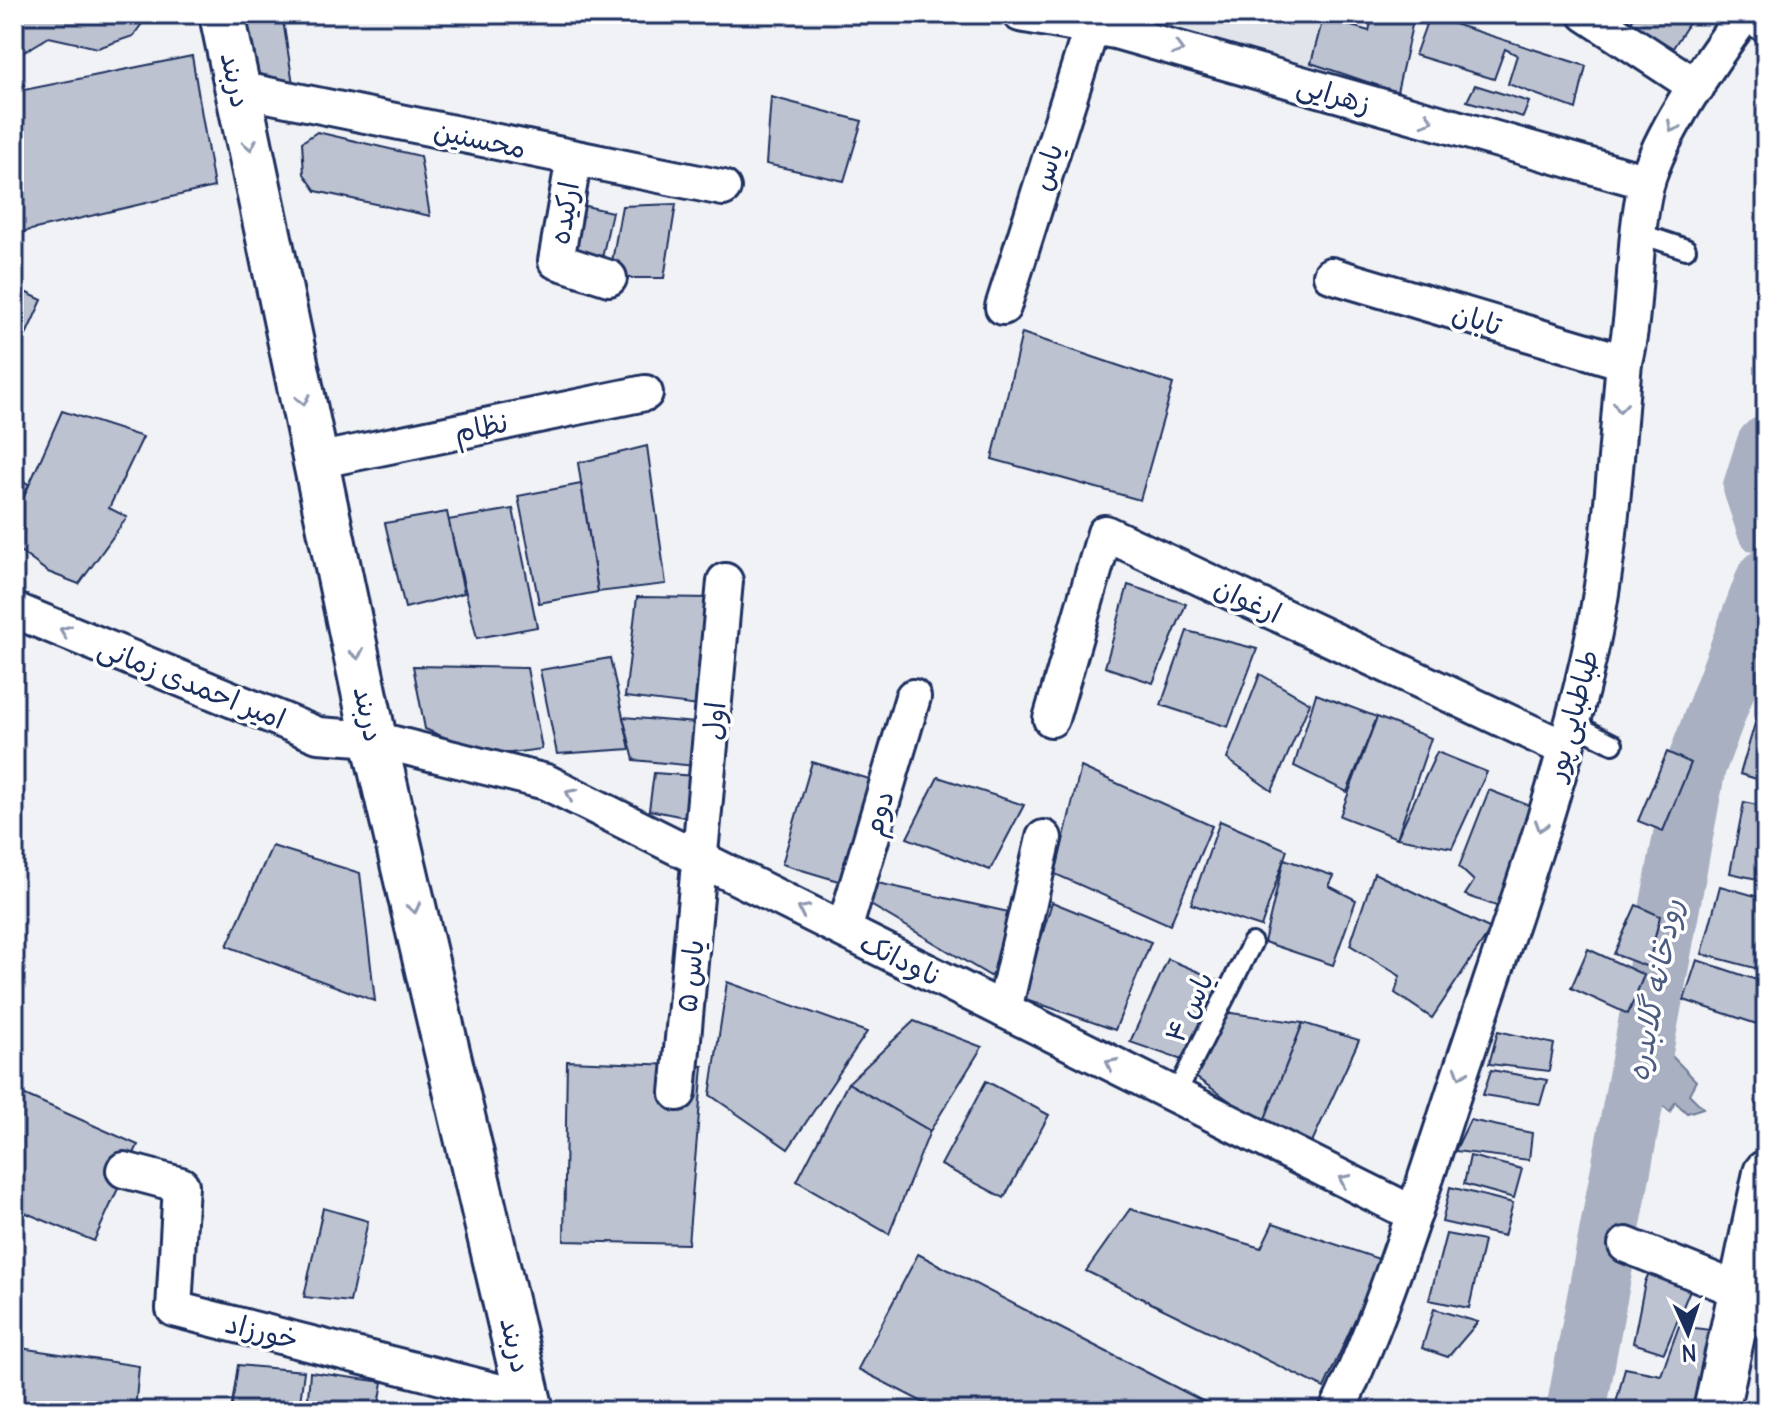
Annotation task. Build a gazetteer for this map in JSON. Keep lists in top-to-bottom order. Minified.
{"streets":{"main road":["دربند"],"street":["زهرایی","محسنین","یاس","ارکیده","تابان","نظام","ارغوان","امیر احمدی زمانی","طباطبایی پور","اول","دوم","ناودانک","یاس ۵","خورزاد"],"lane":["یاس ۴"]},"crossings":[["دربند","محسنین"],["دربند","نظام"],["دربند","امیر احمدی زمانی"],["دربند","ناودانک"],["دربند","خورزاد"],["زهرایی","یاس"],["زهرایی","طباطبایی پور"],["محسنین","ارکیده"],["تابان","طباطبایی پور"],["ارغوان","طباطبایی پور"],["امیر احمدی زمانی","ناودانک"],["طباطبایی پور","ناودانک"],["اول","ناودانک"],["اول","یاس ۵"],["دوم","ناودانک"],["ناودانک","یاس ۵"],["ناودانک","یاس ۴"]],"one_way":["دربند","زهرایی","امیر احمدی زمانی","طباطبایی پور","ناودانک"],"water":["رودخانه گلابدره"],"north":"bottom"}
